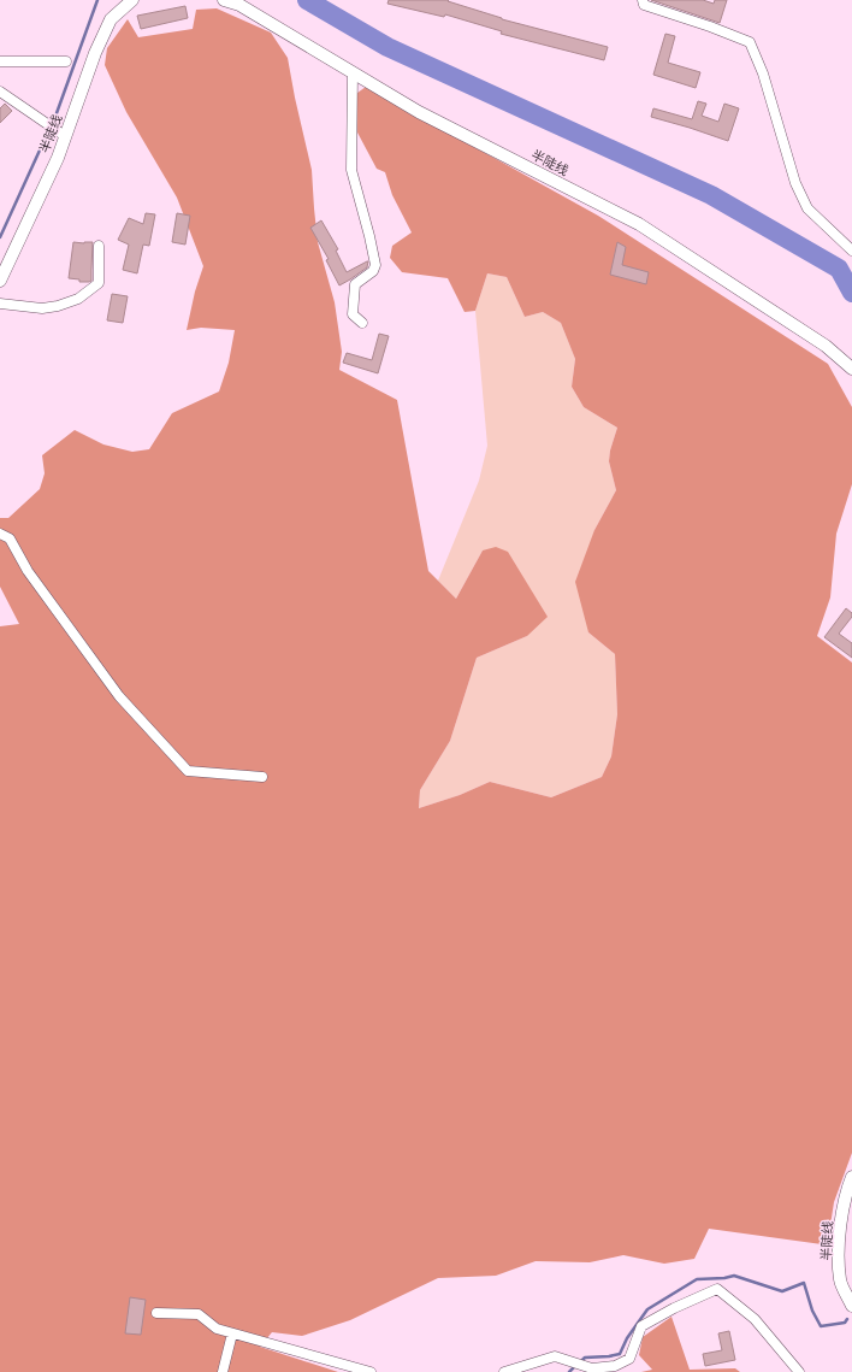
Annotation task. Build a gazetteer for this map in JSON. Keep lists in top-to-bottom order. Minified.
{"streets":{"street":["半陡线"]}}
